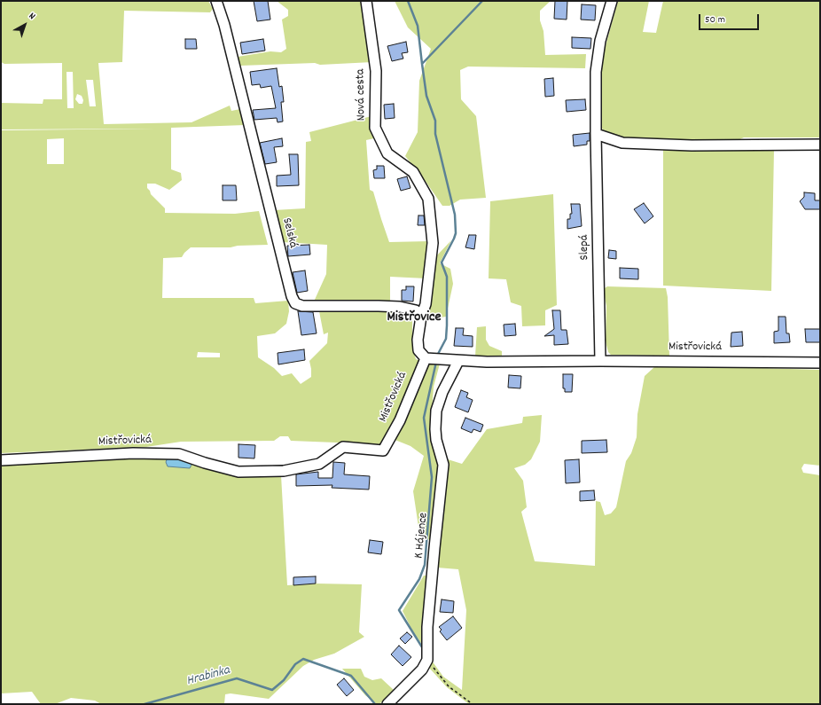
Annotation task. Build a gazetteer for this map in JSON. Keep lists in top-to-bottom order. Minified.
{"streets":{"street":["Nová cesta","Selská","Slepá","Mistřovická","K Hájence"]},"crossings":[["Nová cesta","Selská"],["Slepá","Mistřovická"],["Mistřovická","K Hájence"]],"districts":["Mistřovice"],"water":["Hrabinka"],"scale_bar":"50 m","north":"top right"}
